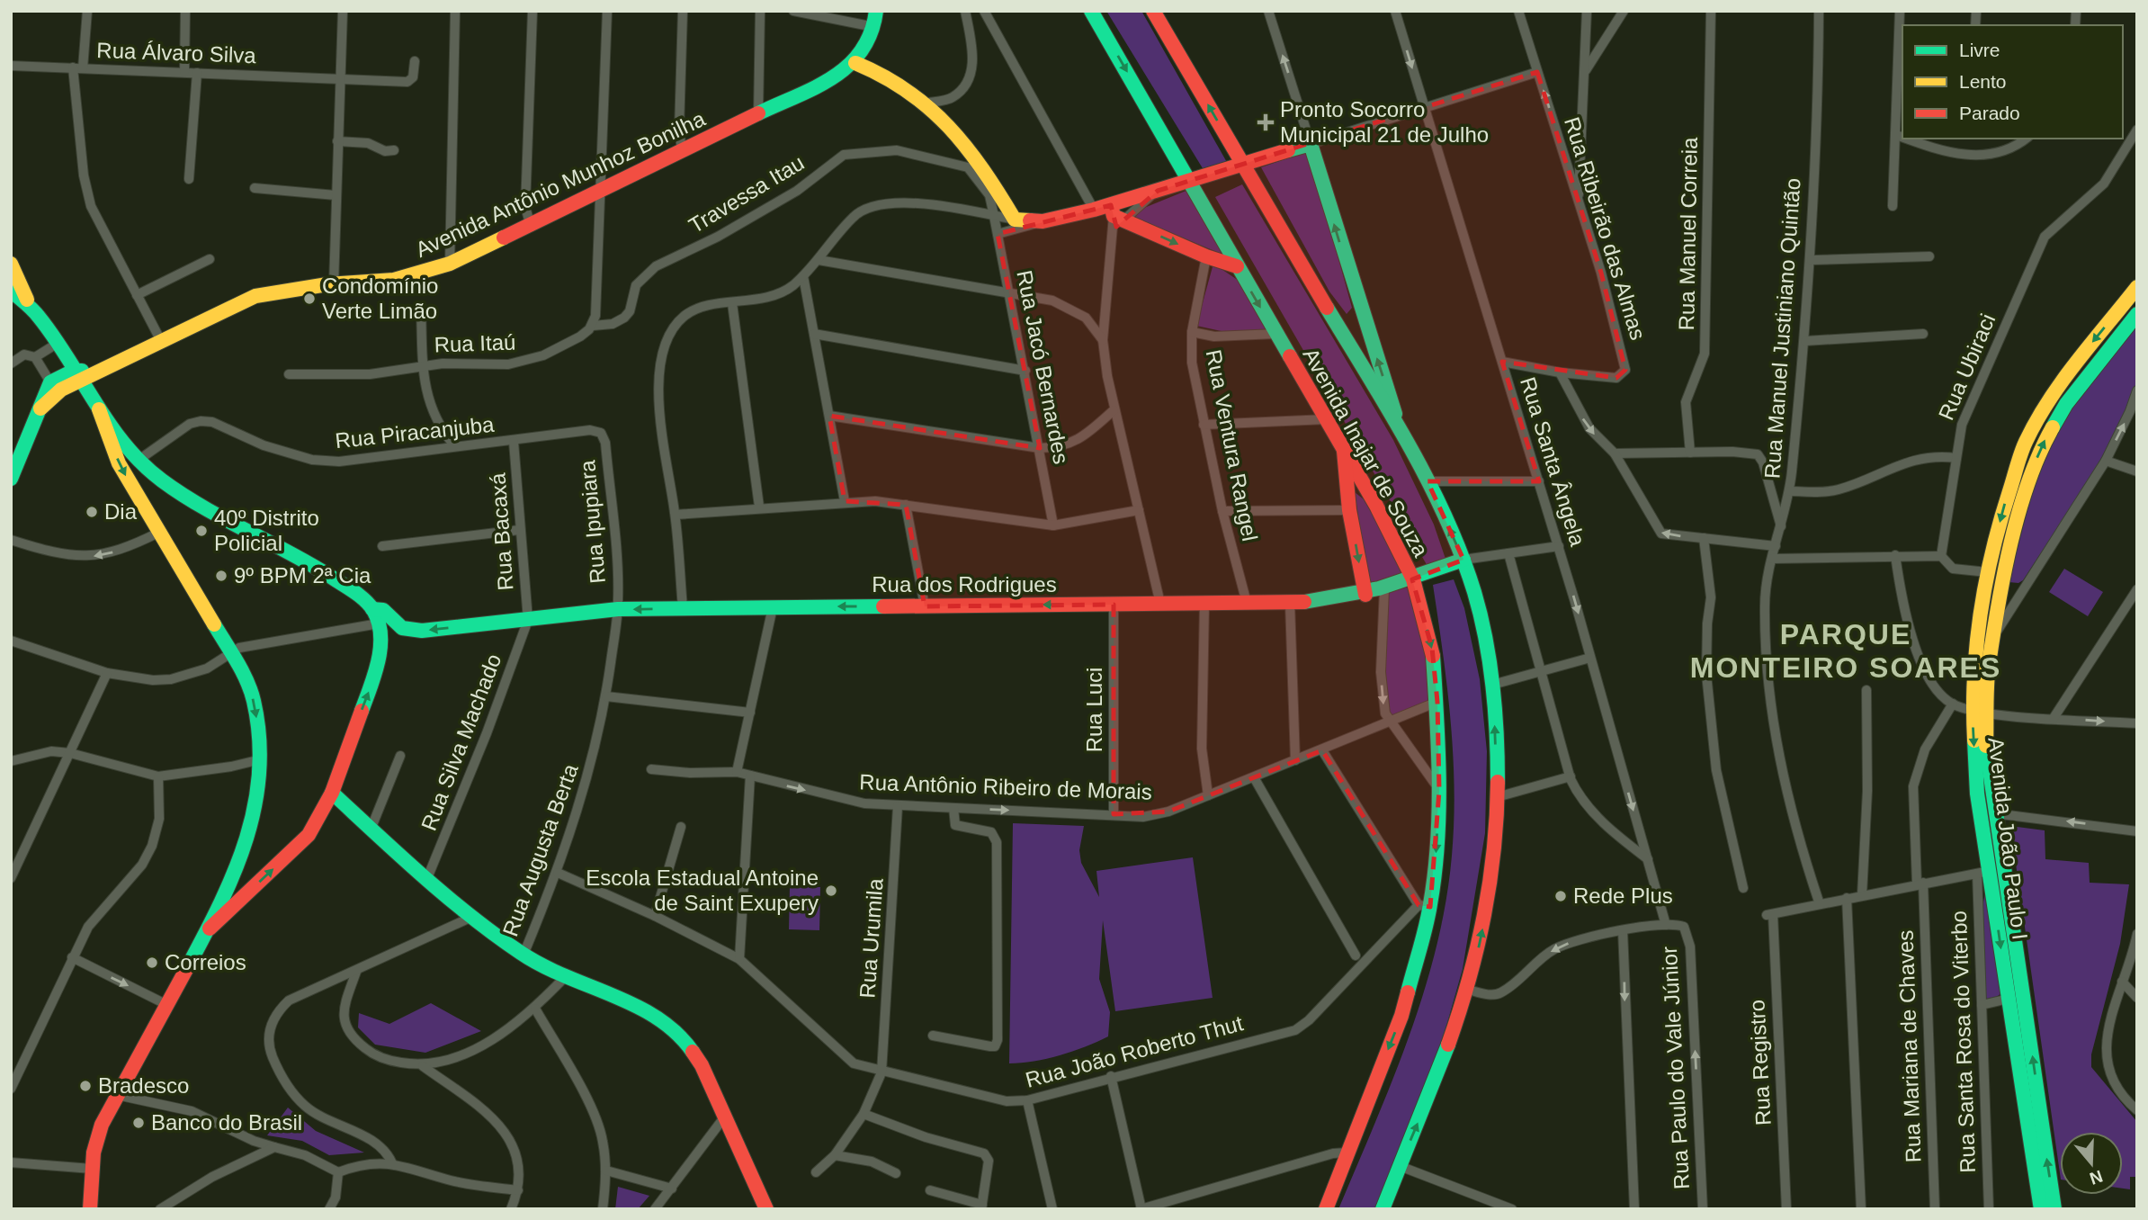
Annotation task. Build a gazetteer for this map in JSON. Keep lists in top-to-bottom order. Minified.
{"streets":{"main road":["Avenida Antônio Munhoz Bonilha","Avenida Inajar de Souza","Rua dos Rodrigues","Avenida João Paulo I"],"street":["Rua Álvaro Silva","Travessa Itau","Rua Ribeirão das Almas","Rua Manuel Correia","Rua Manuel Justiniano Quintão","Rua Itaú","Rua Jacó Bernardes","Rua Ubiraci","Rua Piracanjuba","Rua Ventura Rangel","Rua Santa Ângela","Rua Ipupiara","Rua Bacaxá","Rua Luci","Rua Silva Machado","Rua Antônio Ribeiro de Morais","Rua Augusta Berta","Rua Urumila","Rua Santa Rosa do Viterbo","Rua Mariana de Chaves","Rua João Roberto Thut","Rua Registro","Rua Paulo do Vale Júnior"]},"crossings":[["Travessa Itau","Rua Itaú"],["Travessa Itau","Rua Jacó Bernardes"],["Rua Ribeirão das Almas","Rua Santa Ângela"],["Rua Manuel Justiniano Quintão","Rua Registro"],["Rua Piracanjuba","Rua Ipupiara"],["Rua Piracanjuba","Rua Bacaxá"],["Rua Ventura Rangel","Rua dos Rodrigues"],["Avenida Inajar de Souza","Rua dos Rodrigues"],["Avenida Inajar de Souza","Rua Antônio Ribeiro de Morais"],["Avenida Inajar de Souza","Rua João Roberto Thut"],["Rua Santa Ângela","Rua dos Rodrigues"],["Rua Santa Ângela","Rua Paulo do Vale Júnior"],["Rua Ipupiara","Rua dos Rodrigues"],["Rua Ipupiara","Rua Augusta Berta"],["Rua Bacaxá","Rua dos Rodrigues"],["Rua Bacaxá","Rua Silva Machado"],["Rua dos Rodrigues","Rua Luci"],["Rua dos Rodrigues","Rua Silva Machado"],["Rua dos Rodrigues","Rua Augusta Berta"],["Rua Luci","Rua Antônio Ribeiro de Morais"],["Rua Antônio Ribeiro de Morais","Rua Urumila"],["Avenida João Paulo I","Rua Santa Rosa do Viterbo"],["Rua Augusta Berta","Rua João Roberto Thut"],["Rua Urumila","Rua João Roberto Thut"]],"one_way":["Rua dos Rodrigues","Rua Antônio Ribeiro de Morais"],"districts":["PARQUE MONTEIRO SOARES"],"places":{"health":["Pronto Socorro Municipal 21 de Julho"],"other":["Condomínio Verte Limão","Dia","40º Distrito Policial","9º BPM 2ª Cia","Escola Estadual Antoine de Saint Exupery","Rede Plus","Correios","Bradesco","Banco do Brasil"]},"legend":["Livre","Lento","Parado"],"north":"bottom"}
